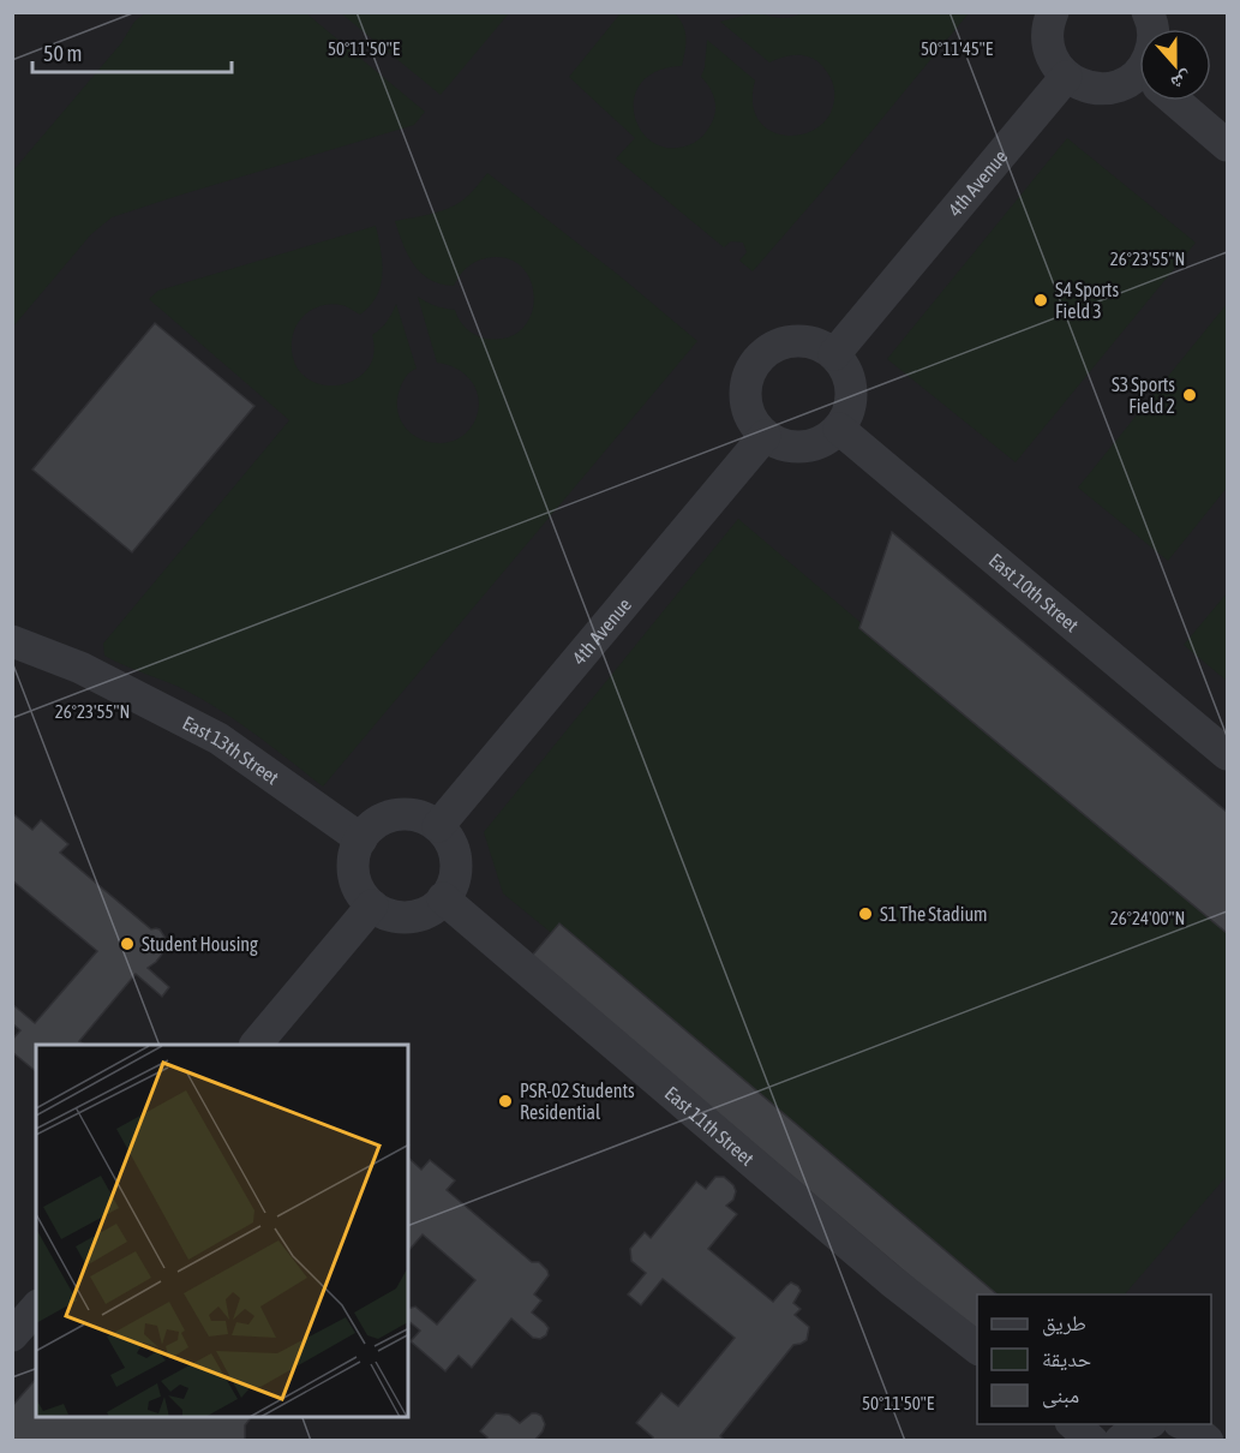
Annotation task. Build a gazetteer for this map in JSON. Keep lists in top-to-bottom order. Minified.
{"streets":{"lane":["4th Avenue","East 10th Street","East 13th Street","East 11th Street"]},"crossings":[["4th Avenue","East 10th Street"],["4th Avenue","East 13th Street"],["4th Avenue","East 11th Street"],["East 13th Street","East 11th Street"]],"places":["S4 Sports Field 3","S3 Sports Field 2","S1 The Stadium","Student Housing","PSR-02 Students Residential"],"legend":["طريق","حديقة","مبنى"],"scale_bar":"50 m","north":"bottom","coordinates":["50°11'50\"E","50°11'45\"E","26°23'55\"N","26°24'00\"N"]}
